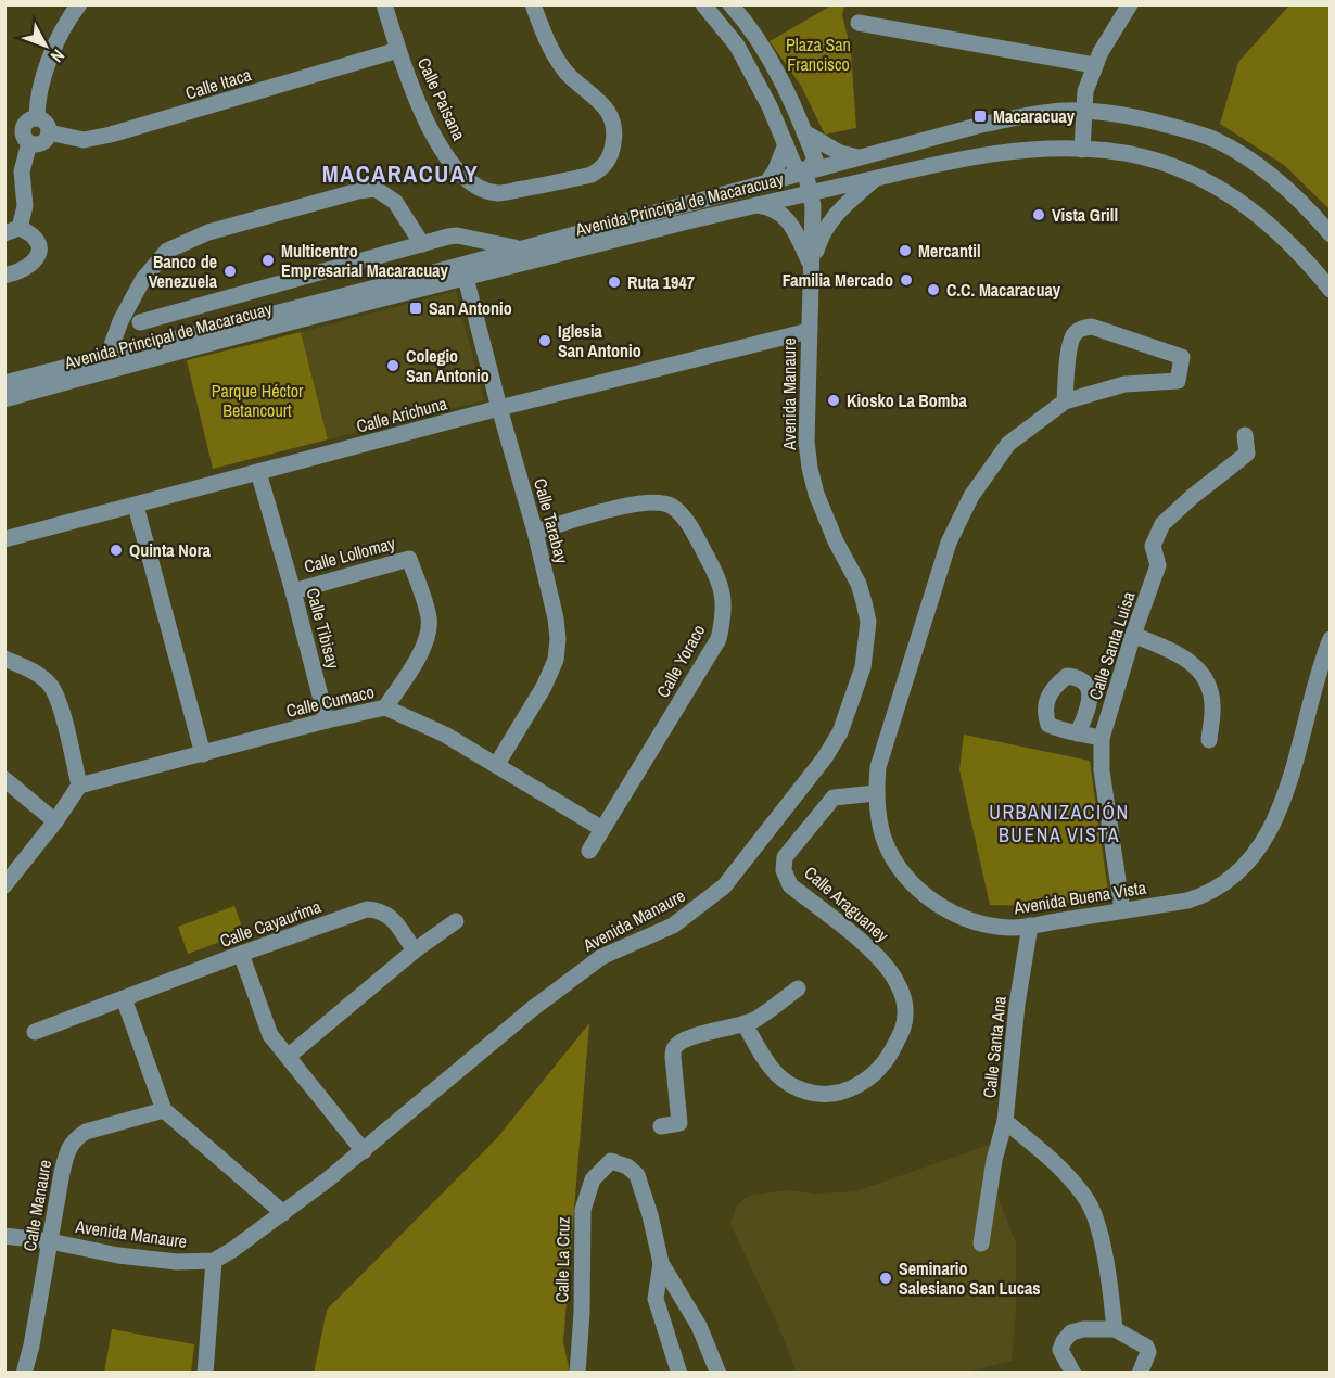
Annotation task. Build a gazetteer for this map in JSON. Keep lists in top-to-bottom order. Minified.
{"streets":{"street":["Calle Itaca","Calle Paisana","Avenida Principal de Macaracuay","Avenida Manaure","Calle Arichuna","Calle Tarabay","Calle Lollomay","Calle Tibisay","Calle Santa Luisa","Calle Yoraco","Calle Cumaco","Avenida Buena Vista","Calle Araguaney","Calle Cayaurima","Calle Santa Ana","Calle Manaure","Calle La Cruz"]},"crossings":[["Calle Itaca","Calle Paisana"],["Avenida Principal de Macaracuay","Avenida Manaure"],["Avenida Principal de Macaracuay","Calle Tarabay"],["Avenida Manaure","Calle Arichuna"],["Avenida Manaure","Calle Manaure"],["Calle Arichuna","Calle Tarabay"],["Calle Arichuna","Calle Tibisay"],["Calle Tarabay","Calle Yoraco"],["Calle Tarabay","Calle Cumaco"],["Calle Lollomay","Calle Tibisay"],["Calle Lollomay","Calle Cumaco"],["Calle Tibisay","Calle Cumaco"],["Calle Santa Luisa","Avenida Buena Vista"],["Calle Yoraco","Calle Cumaco"],["Avenida Buena Vista","Calle Araguaney"],["Avenida Buena Vista","Calle Santa Ana"]],"districts":["MACARACUAY","URBANIZACIÓN BUENA VISTA"],"parks":["Plaza San Francisco","Parque Héctor Betancourt"],"places":{"transit":["Macaracuay","San Antonio"],"other":["Vista Grill","Mercantil","Multicentro Empresarial Macaracuay","Banco de Venezuela","Familia Mercado","Ruta 1947","C.C. Macaracuay","Iglesia San Antonio","Colegio San Antonio","Kiosko La Bomba","Quinta Nora","Seminario Salesiano San Lucas"]},"north":"bottom right"}
